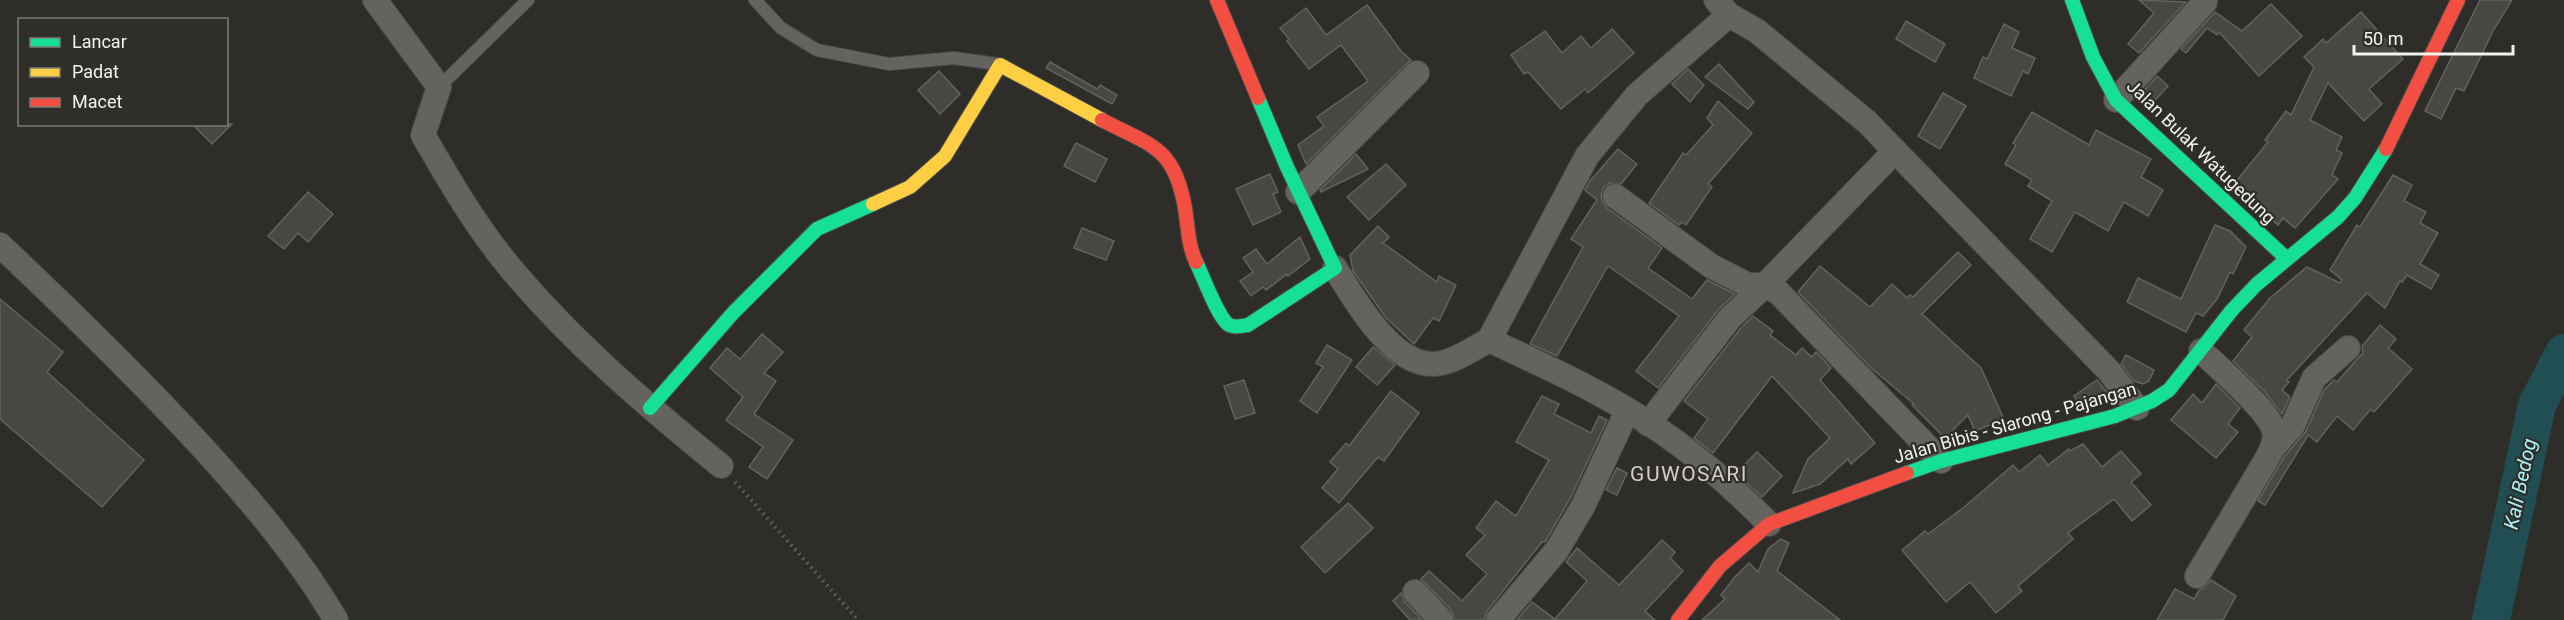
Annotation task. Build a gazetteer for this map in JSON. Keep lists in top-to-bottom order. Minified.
{"streets":{"street":["Jalan Bulak Watugedung","Jalan Bibis - Slarong - Pajangan"]},"crossings":[["Jalan Bulak Watugedung","Jalan Bibis - Slarong - Pajangan"]],"districts":["GUWOSARI"],"water":["Kali Bedog"],"legend":["Lancar","Padat","Macet"],"scale_bar":"50 m"}
